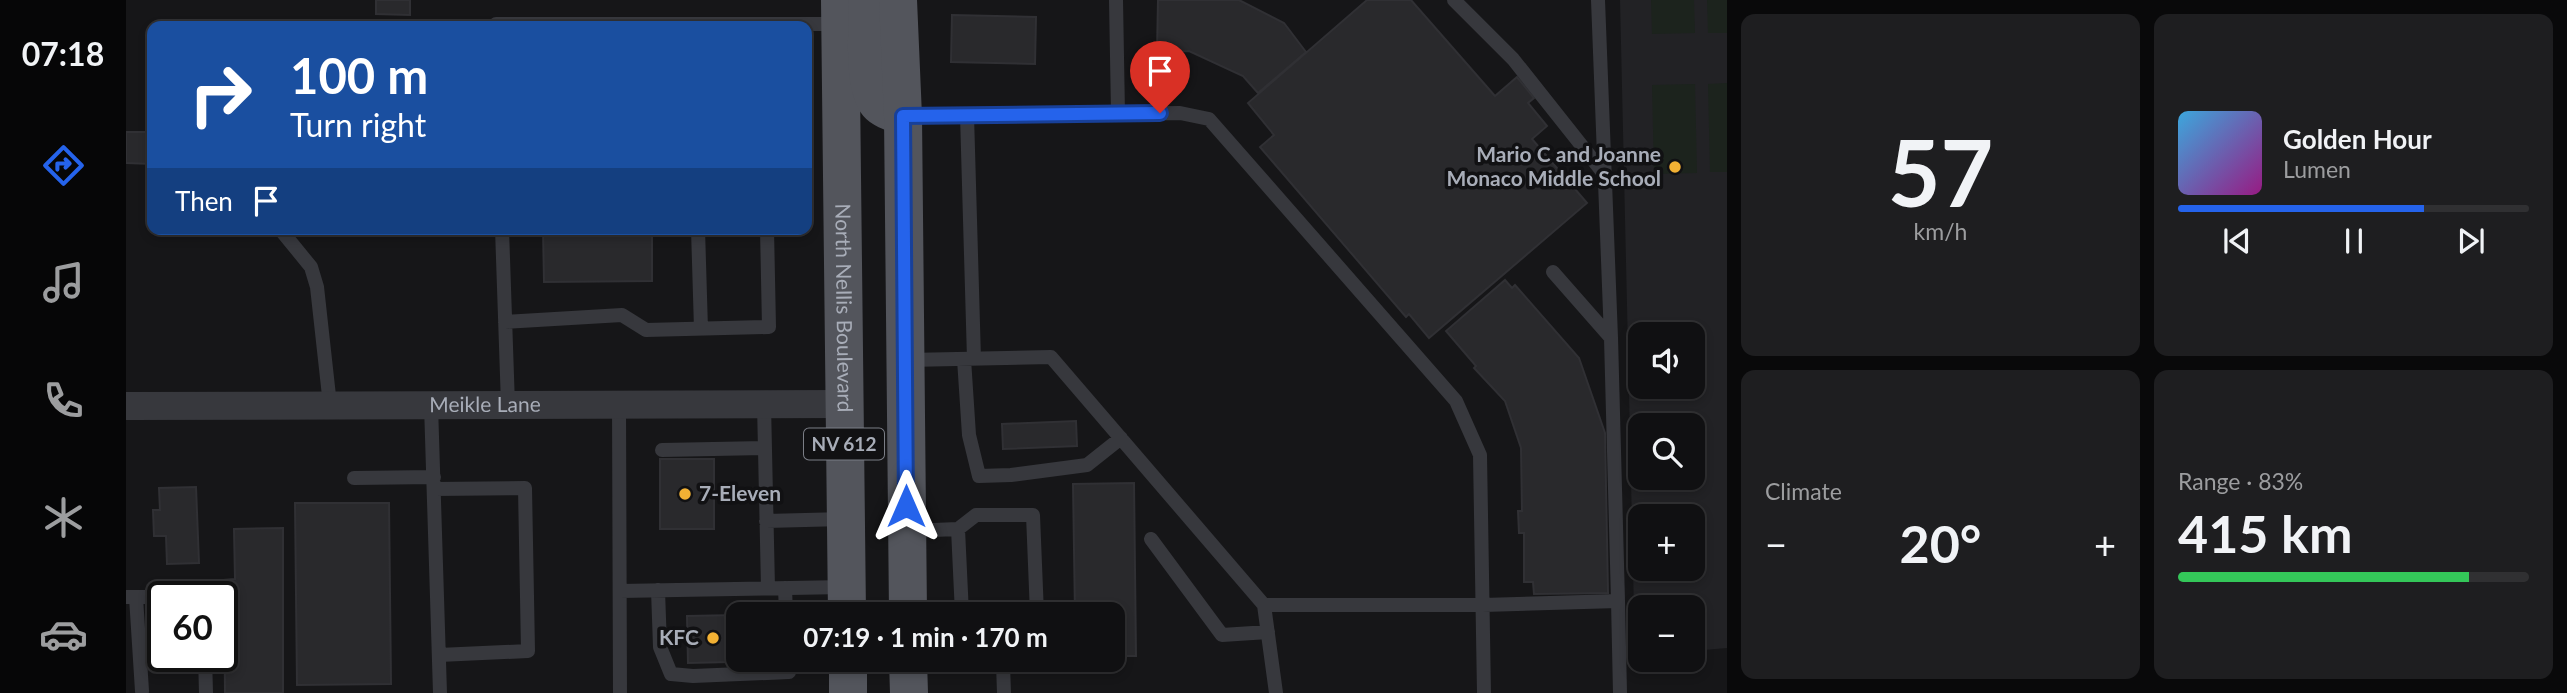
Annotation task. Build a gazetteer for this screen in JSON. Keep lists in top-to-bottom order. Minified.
{"streets":{"main road":["North Nellis Boulevard","NV 612"],"street":["Meikle Lane"]},"crossings":[["North Nellis Boulevard","Meikle Lane"]],"places":["Mario C and Joanne Monaco Middle School","7-Eleven","KFC"],"page":{"tabs":"07:18","tile":[["57","km/h"],"Climate",["Range · 83%","415 km"]],"turn":["100 m","Turn right"],"song":["Golden Hour","Lumen"],"then":"Then","map_buttons":["+","−"],"heat":["−","20°","+"],"limit":"60","trip":"07:19 · 1 min · 170 m"}}
